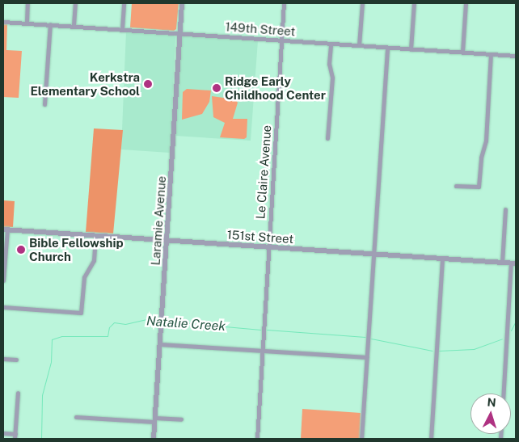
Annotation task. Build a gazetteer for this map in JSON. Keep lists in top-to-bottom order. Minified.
{"streets":{"street":["149th Street","Le Claire Avenue","Laramie Avenue","151st Street"]},"crossings":[["149th Street","Le Claire Avenue"],["149th Street","Laramie Avenue"],["Le Claire Avenue","151st Street"],["Laramie Avenue","151st Street"]],"water":["Natalie Creek"],"places":["Kerkstra Elementary School","Ridge Early Childhood Center","Bible Fellowship Church"],"north":"top"}
